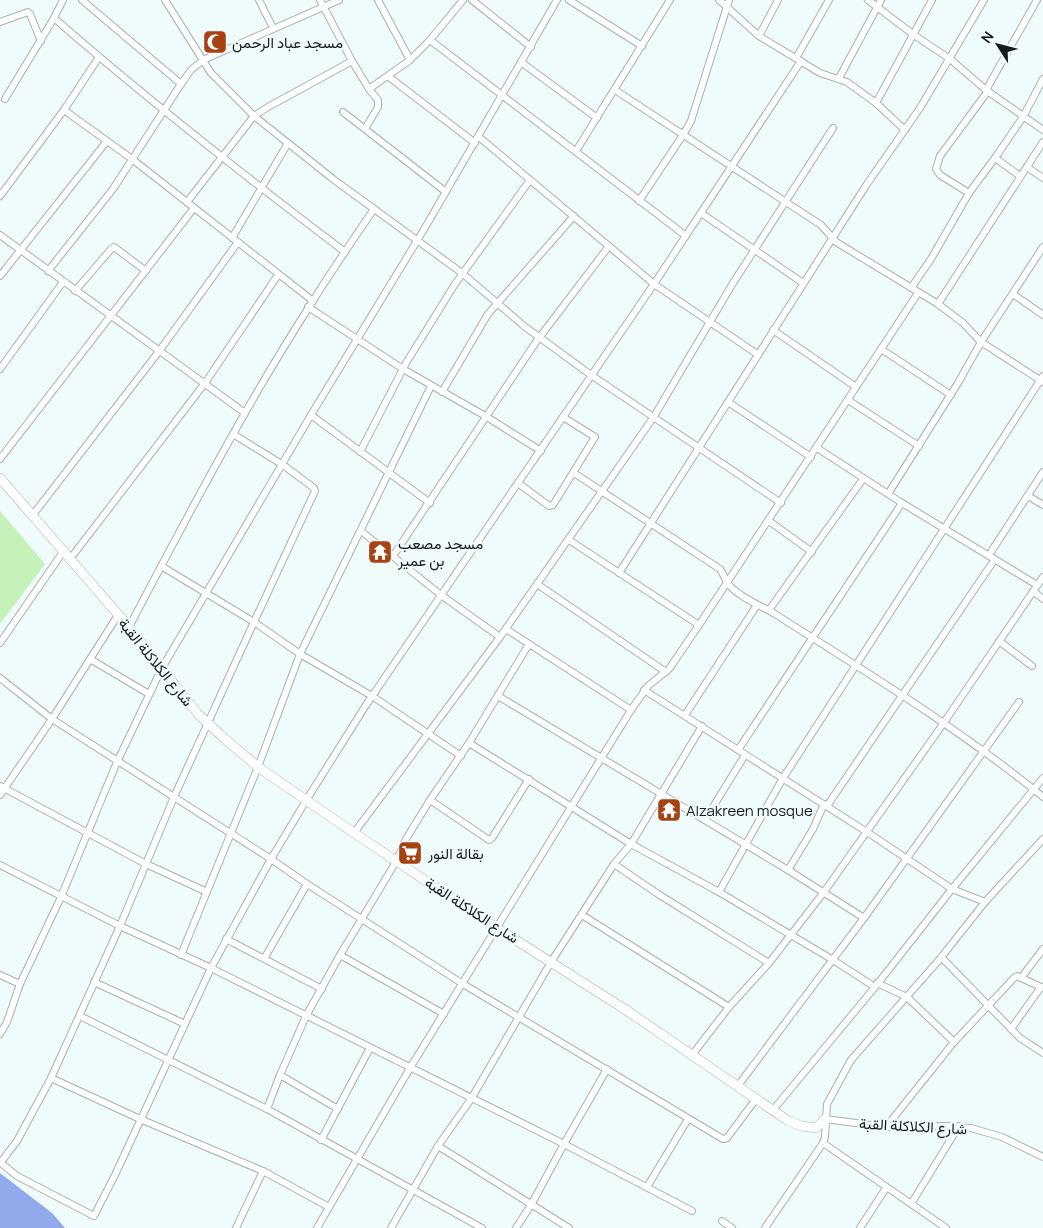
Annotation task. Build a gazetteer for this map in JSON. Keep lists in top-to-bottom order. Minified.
{"streets":{"street":["شارع الكلاكلة القبة"]},"places":{"mosque":["مسجد عباد الرحمن"],"temple":["مسجد مصعب بن عمير","Alzakreen mosque"],"supermarket":["بقالة النور"]},"north":"top left"}
